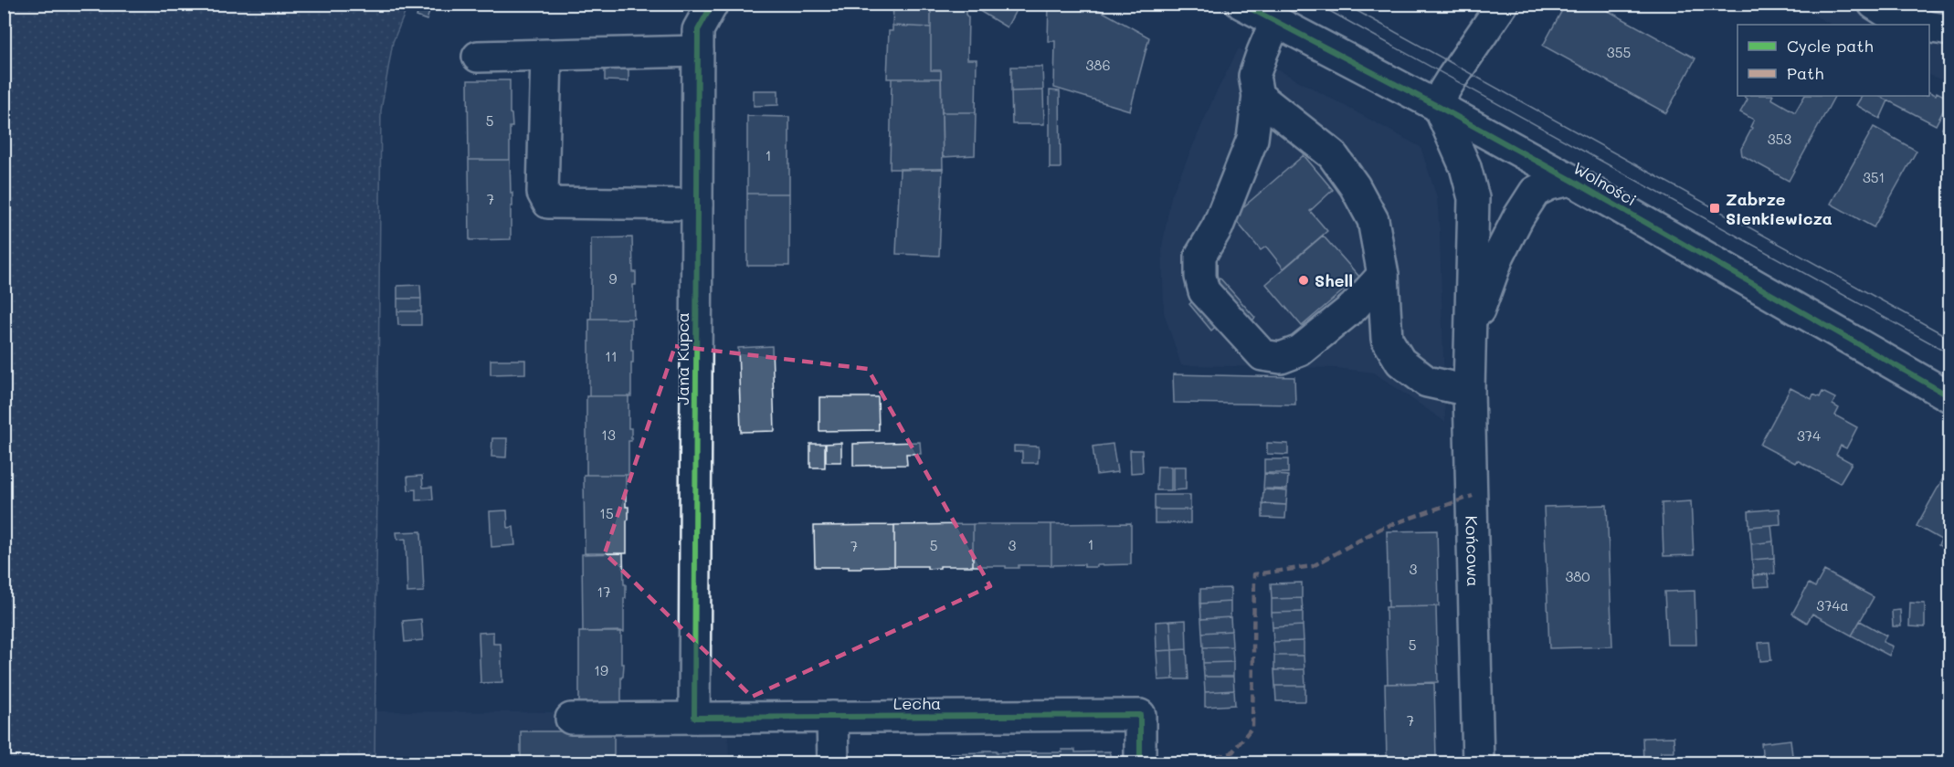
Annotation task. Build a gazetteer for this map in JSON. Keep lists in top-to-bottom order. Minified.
{"streets":{"street":["Wolności","Jana Kupca","Końcowa","Lecha"]},"crossings":[["Wolności","Końcowa"],["Jana Kupca","Lecha"]],"places":{"transit":["Zabrze Sienkiewicza"],"other":["Shell"]},"house_numbers":["355","386","5","353","1","351","7","9","11","13","374","15","1","5","3","7","3","380","17","374a","5","19","7"],"legend":["Cycle path","Path"]}
